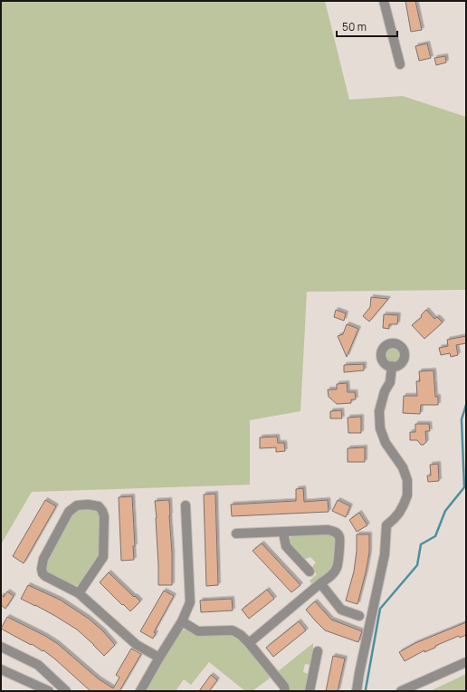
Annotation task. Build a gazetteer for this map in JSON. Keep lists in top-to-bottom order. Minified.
{"scale_bar":"50 m"}
